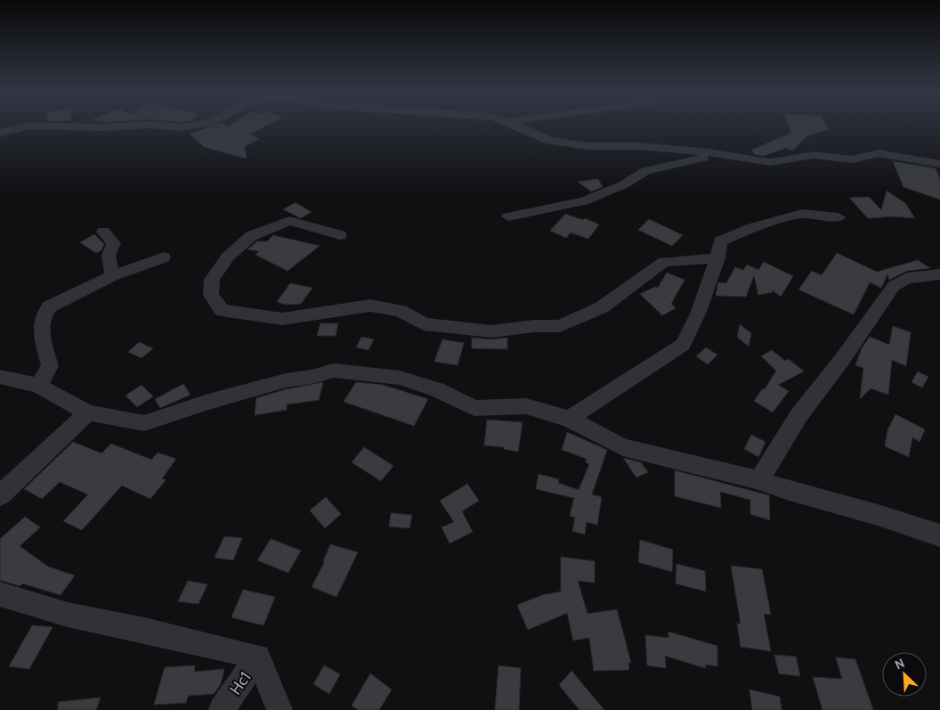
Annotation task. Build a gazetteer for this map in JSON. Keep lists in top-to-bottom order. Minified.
{"streets":{"street":["Hc1"]},"north":"top left"}
